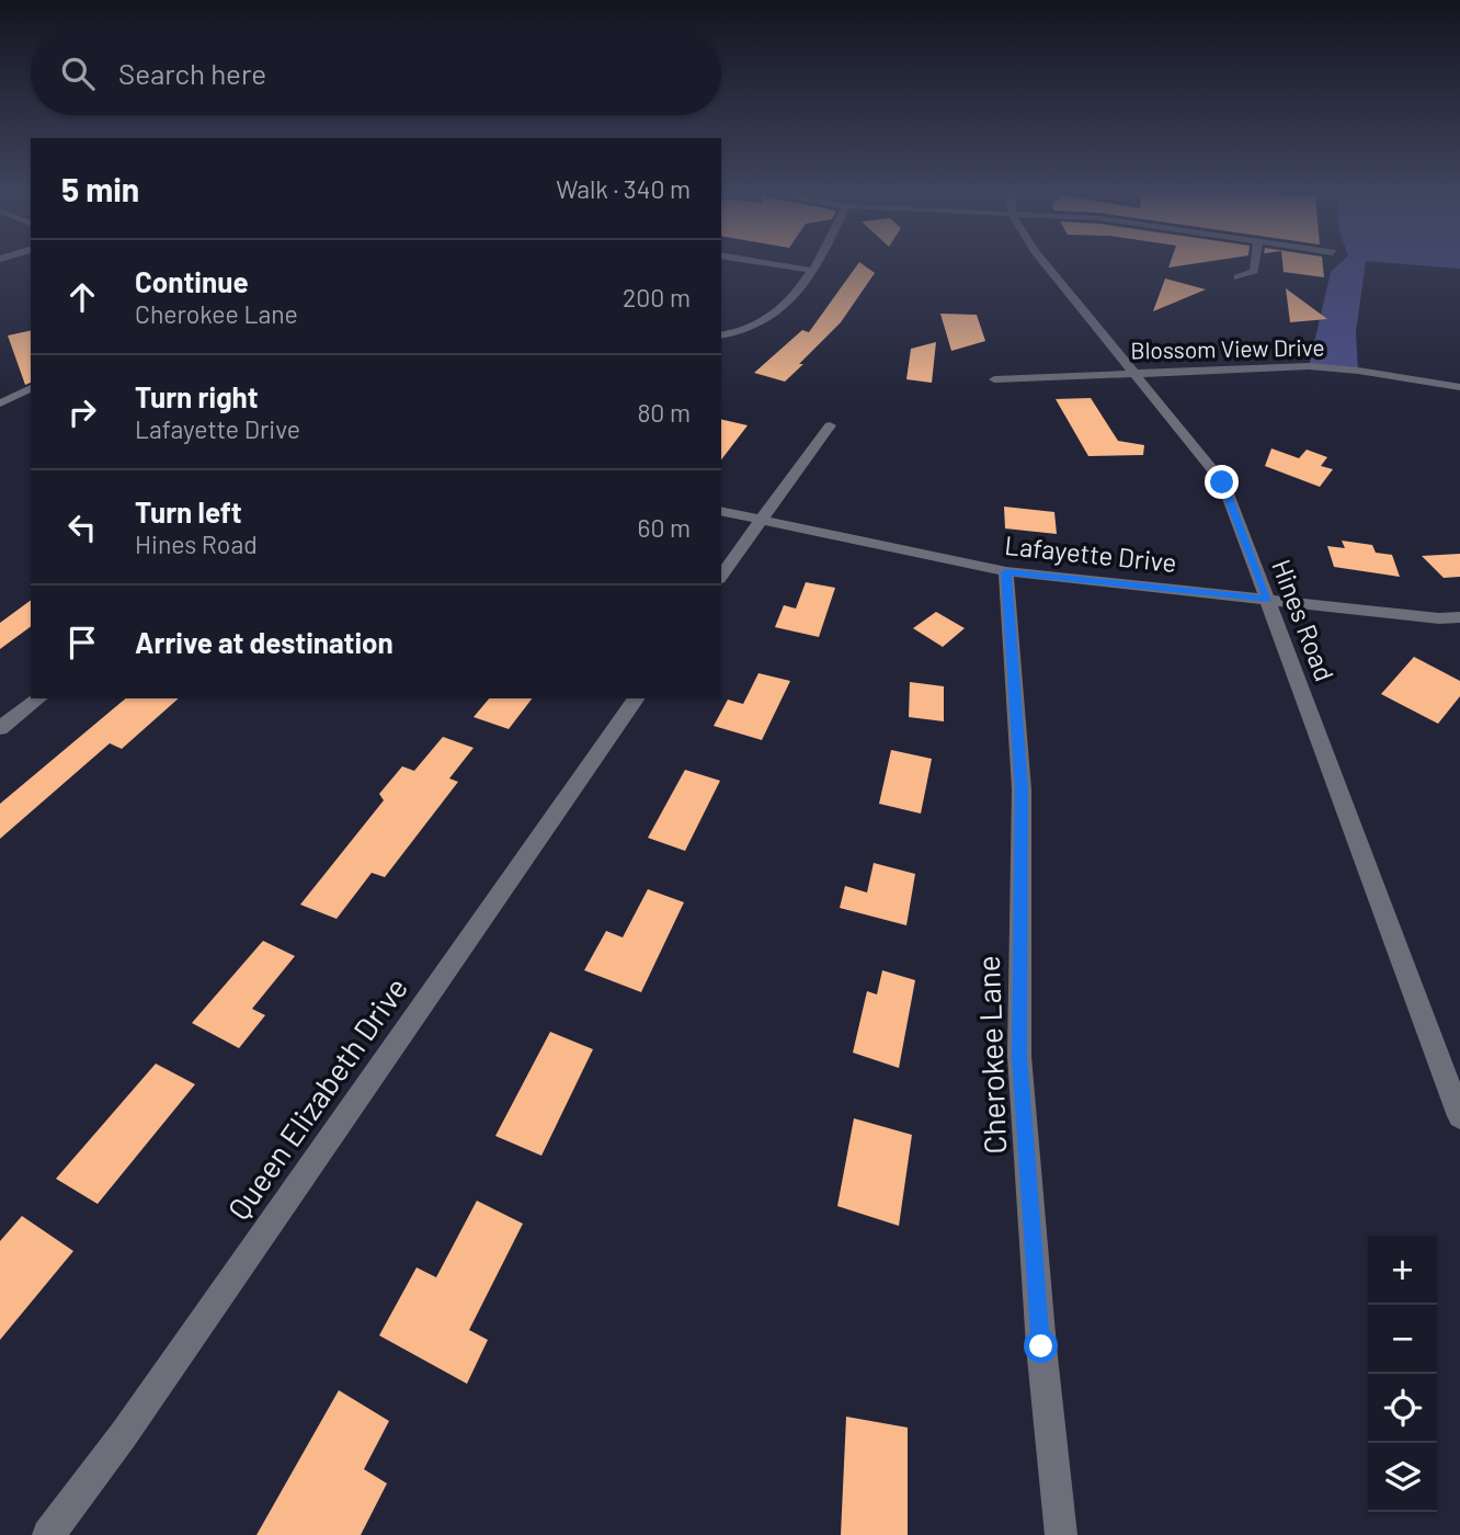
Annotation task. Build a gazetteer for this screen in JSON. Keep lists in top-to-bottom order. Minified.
{"streets":{"street":["Blossom View Drive","Lafayette Drive","Hines Road","Cherokee Lane","Queen Elizabeth Drive"]},"crossings":[["Blossom View Drive","Hines Road"],["Lafayette Drive","Hines Road"],["Lafayette Drive","Cherokee Lane"]],"page":{"search":"Search here","heading":["5 min","Walk · 340 m"],"list":[["Continue","Cherokee Lane","200 m"],["Turn right","Lafayette Drive","80 m"],["Turn left","Hines Road","60 m"],"Arrive at destination"],"map_buttons":["+","−"]}}
